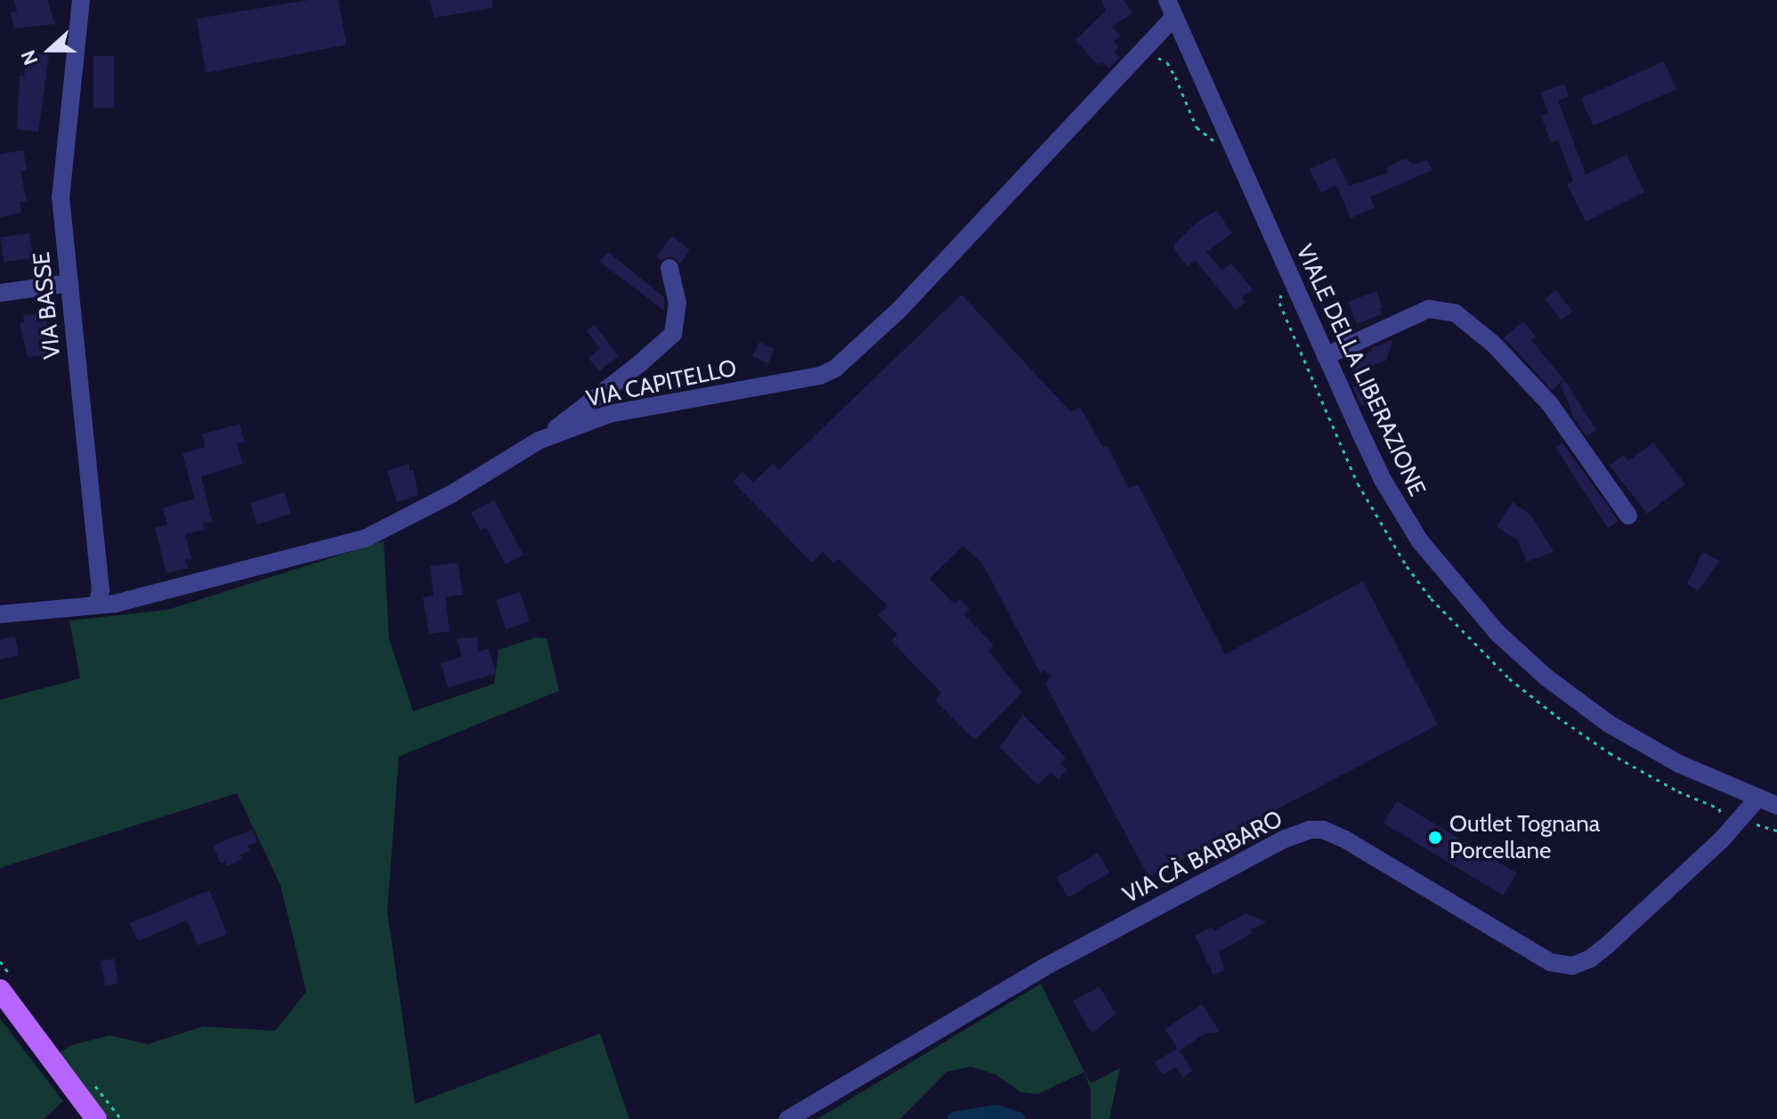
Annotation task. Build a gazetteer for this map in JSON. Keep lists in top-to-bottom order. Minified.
{"streets":{"street":["VIA BASSE","VIALE DELLA LIBERAZIONE","VIA CAPITELLO","VIA CÀ BARBARO"]},"crossings":[["VIA BASSE","VIA CAPITELLO"],["VIALE DELLA LIBERAZIONE","VIA CAPITELLO"],["VIALE DELLA LIBERAZIONE","VIA CÀ BARBARO"]],"places":["Outlet Tognana Porcellane"],"north":"left"}
